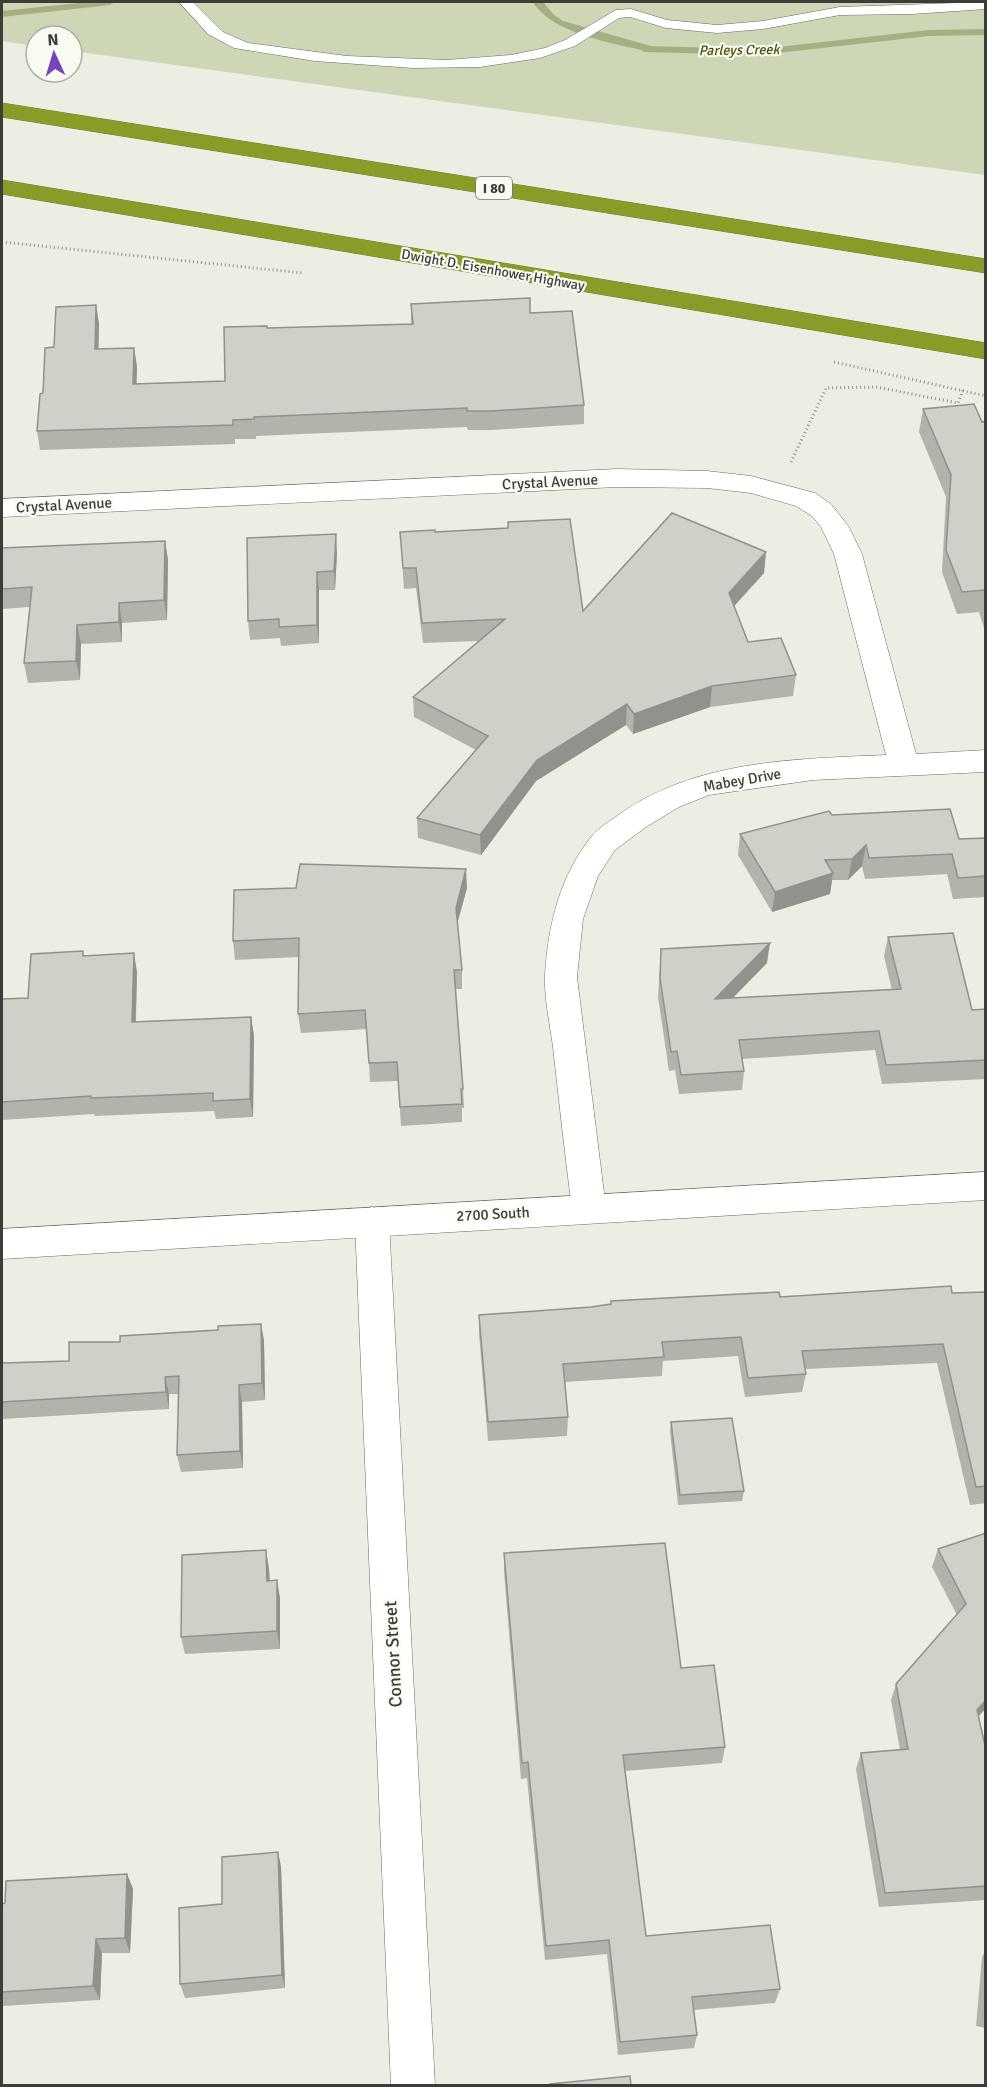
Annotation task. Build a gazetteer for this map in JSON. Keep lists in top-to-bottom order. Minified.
{"streets":{"highway":["I 80","Dwight D. Eisenhower Highway"],"street":["Crystal Avenue","Mabey Drive","2700 South","Connor Street"]},"crossings":[["Crystal Avenue","Mabey Drive"],["Mabey Drive","2700 South"],["2700 South","Connor Street"]],"water":["Parleys Creek"],"north":"top"}
